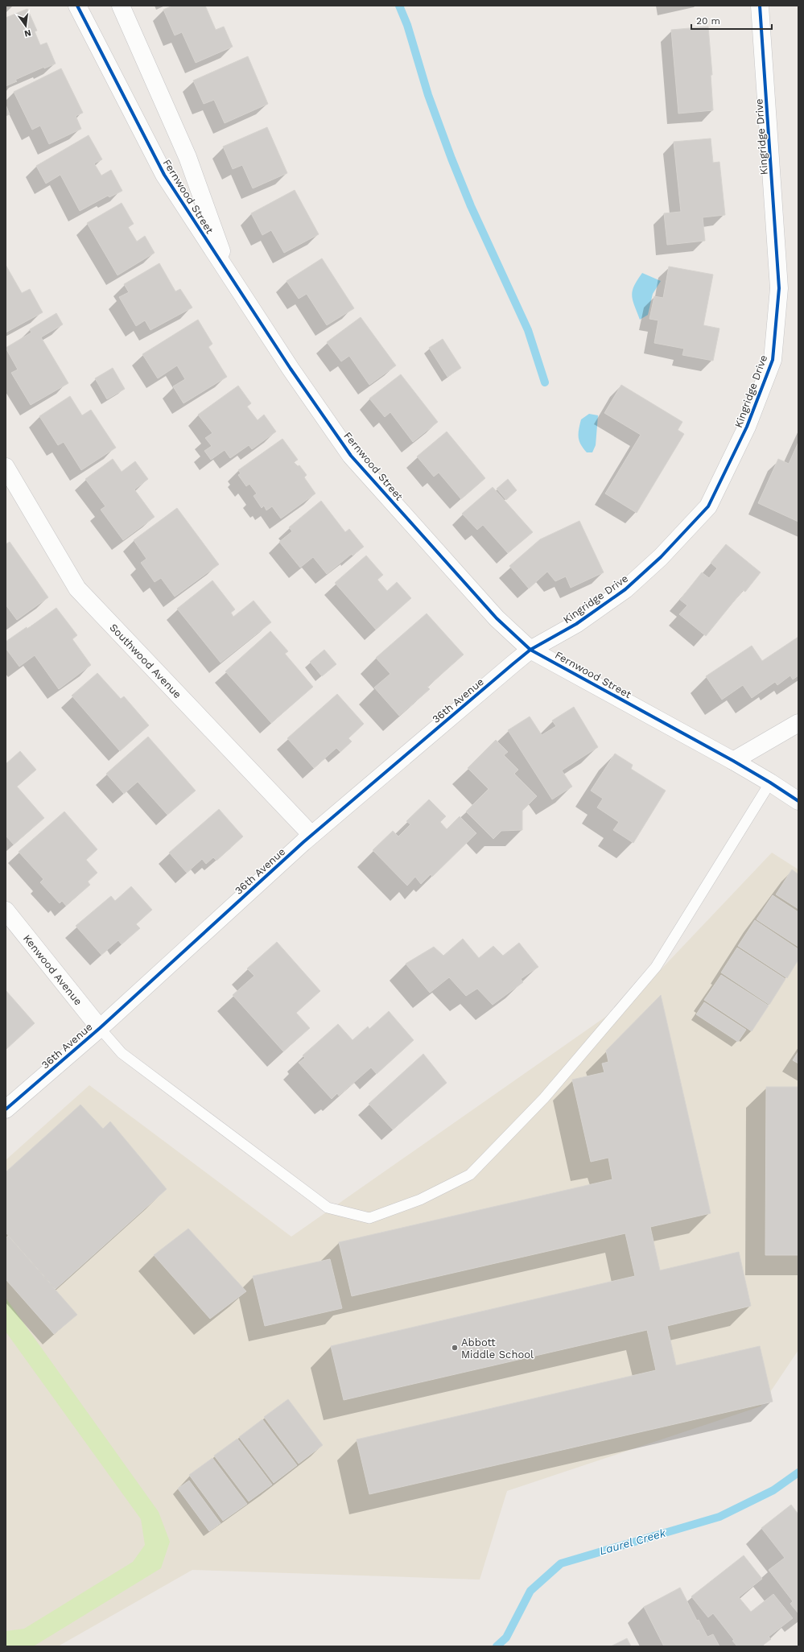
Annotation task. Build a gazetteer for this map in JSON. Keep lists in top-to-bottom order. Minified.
{"streets":{"street":["Kingridge Drive","Fernwood Street","Southwood Avenue","36th Avenue","Kenwood Avenue"]},"crossings":[["Kingridge Drive","Fernwood Street"],["Kingridge Drive","36th Avenue"],["Fernwood Street","36th Avenue"],["Southwood Avenue","36th Avenue"],["36th Avenue","Kenwood Avenue"]],"water":["Laurel Creek"],"places":["Abbott Middle School"],"scale_bar":"20 m","north":"bottom"}
